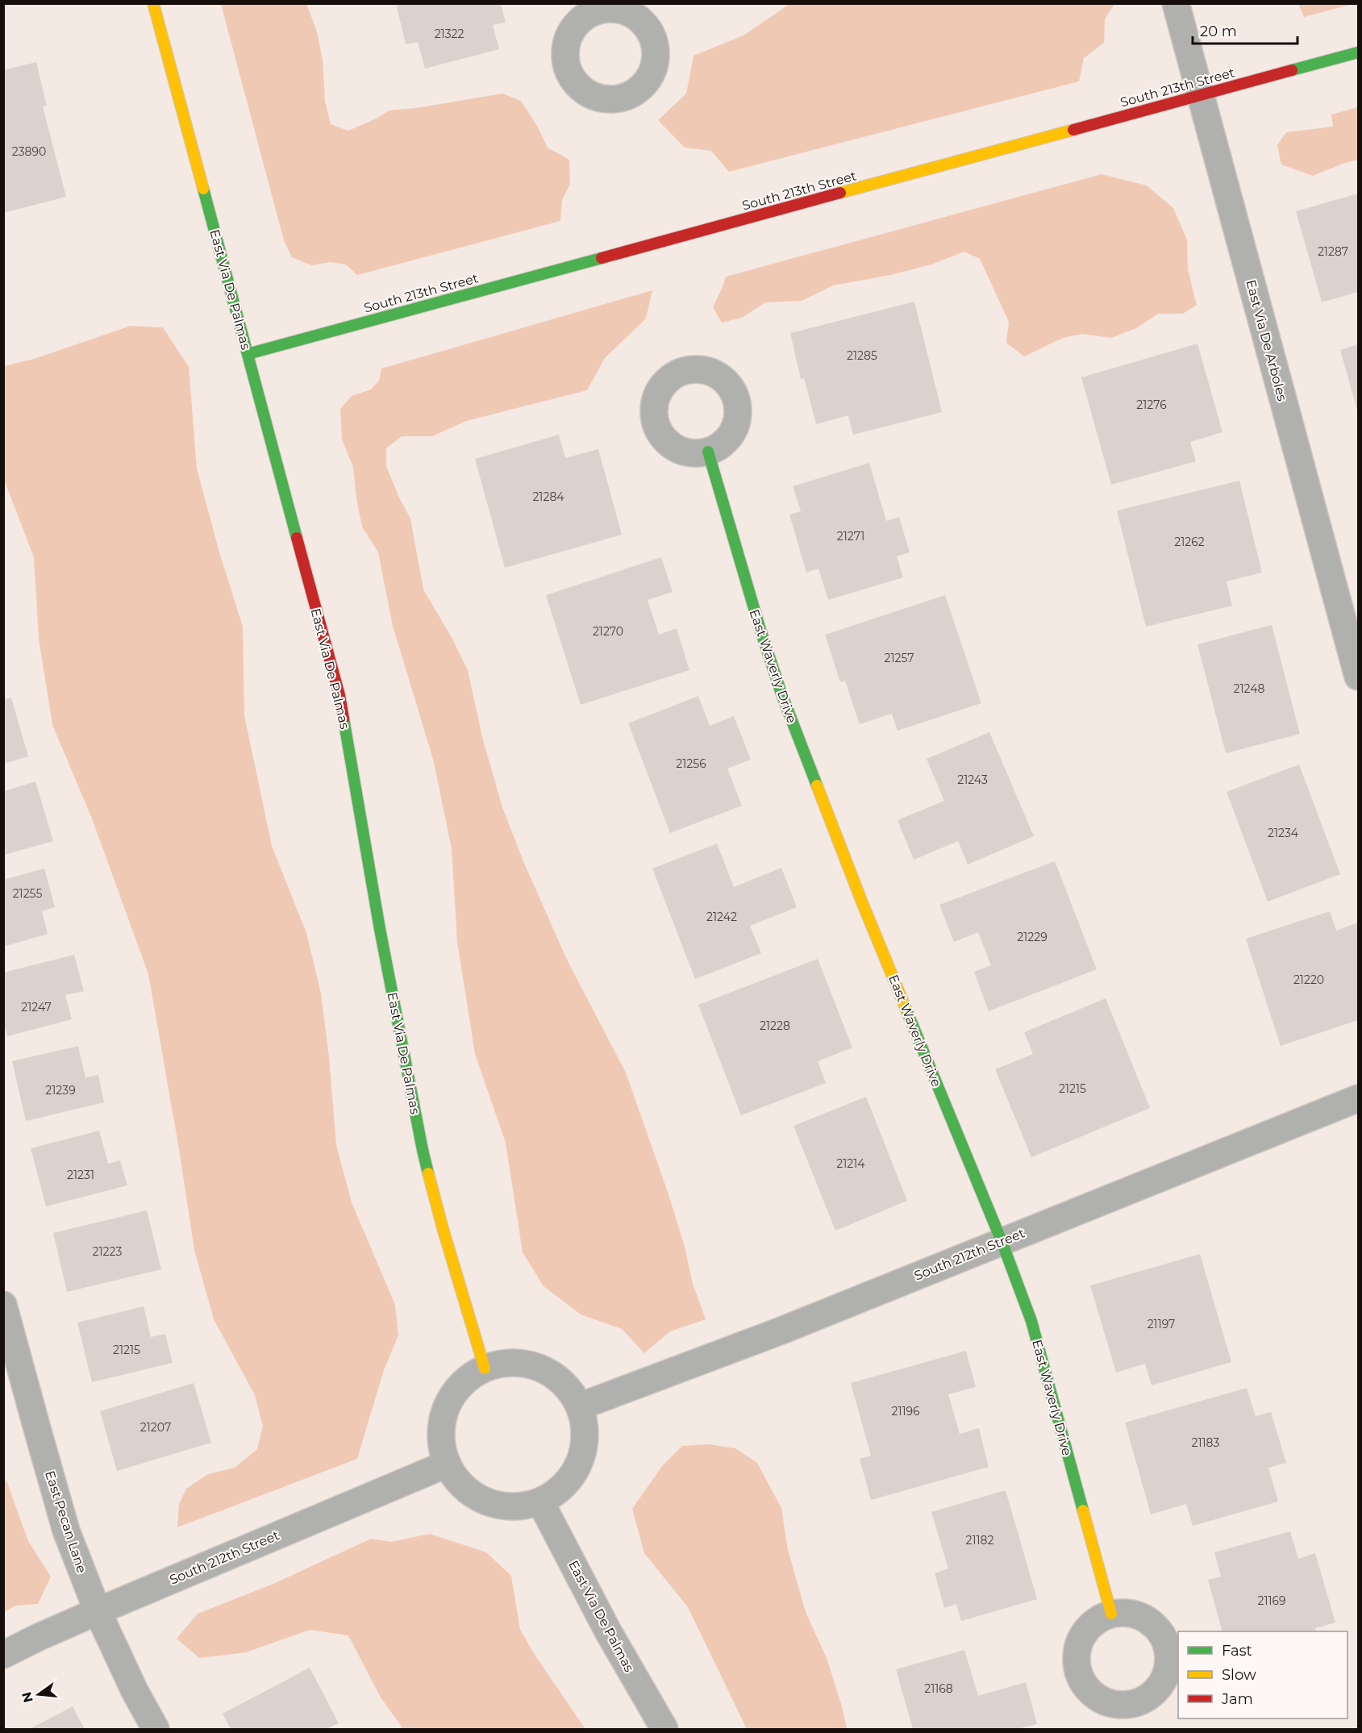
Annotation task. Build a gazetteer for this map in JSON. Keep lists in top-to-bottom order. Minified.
{"streets":{"street":["South 213th Street","East Via De Palmas","East Via De Arboles","East Waverly Drive","South 212th Street","East Pecan Lane"]},"crossings":[["South 213th Street","East Via De Palmas"],["South 213th Street","East Via De Arboles"],["East Via De Palmas","South 212th Street"],["East Waverly Drive","South 212th Street"],["South 212th Street","East Pecan Lane"]],"house_numbers":["21322","23890","21287","21285","21276","21284","21271","21262","21270","21257","21248","21256","21243","21234","21255","21242","21229","21220","21247","21228","21215","21239","21214","21231","21223","21197","21215","21196","21207","21183","21182","21169","21168"],"legend":["Fast","Slow","Jam"],"scale_bar":"20 m","north":"left"}
